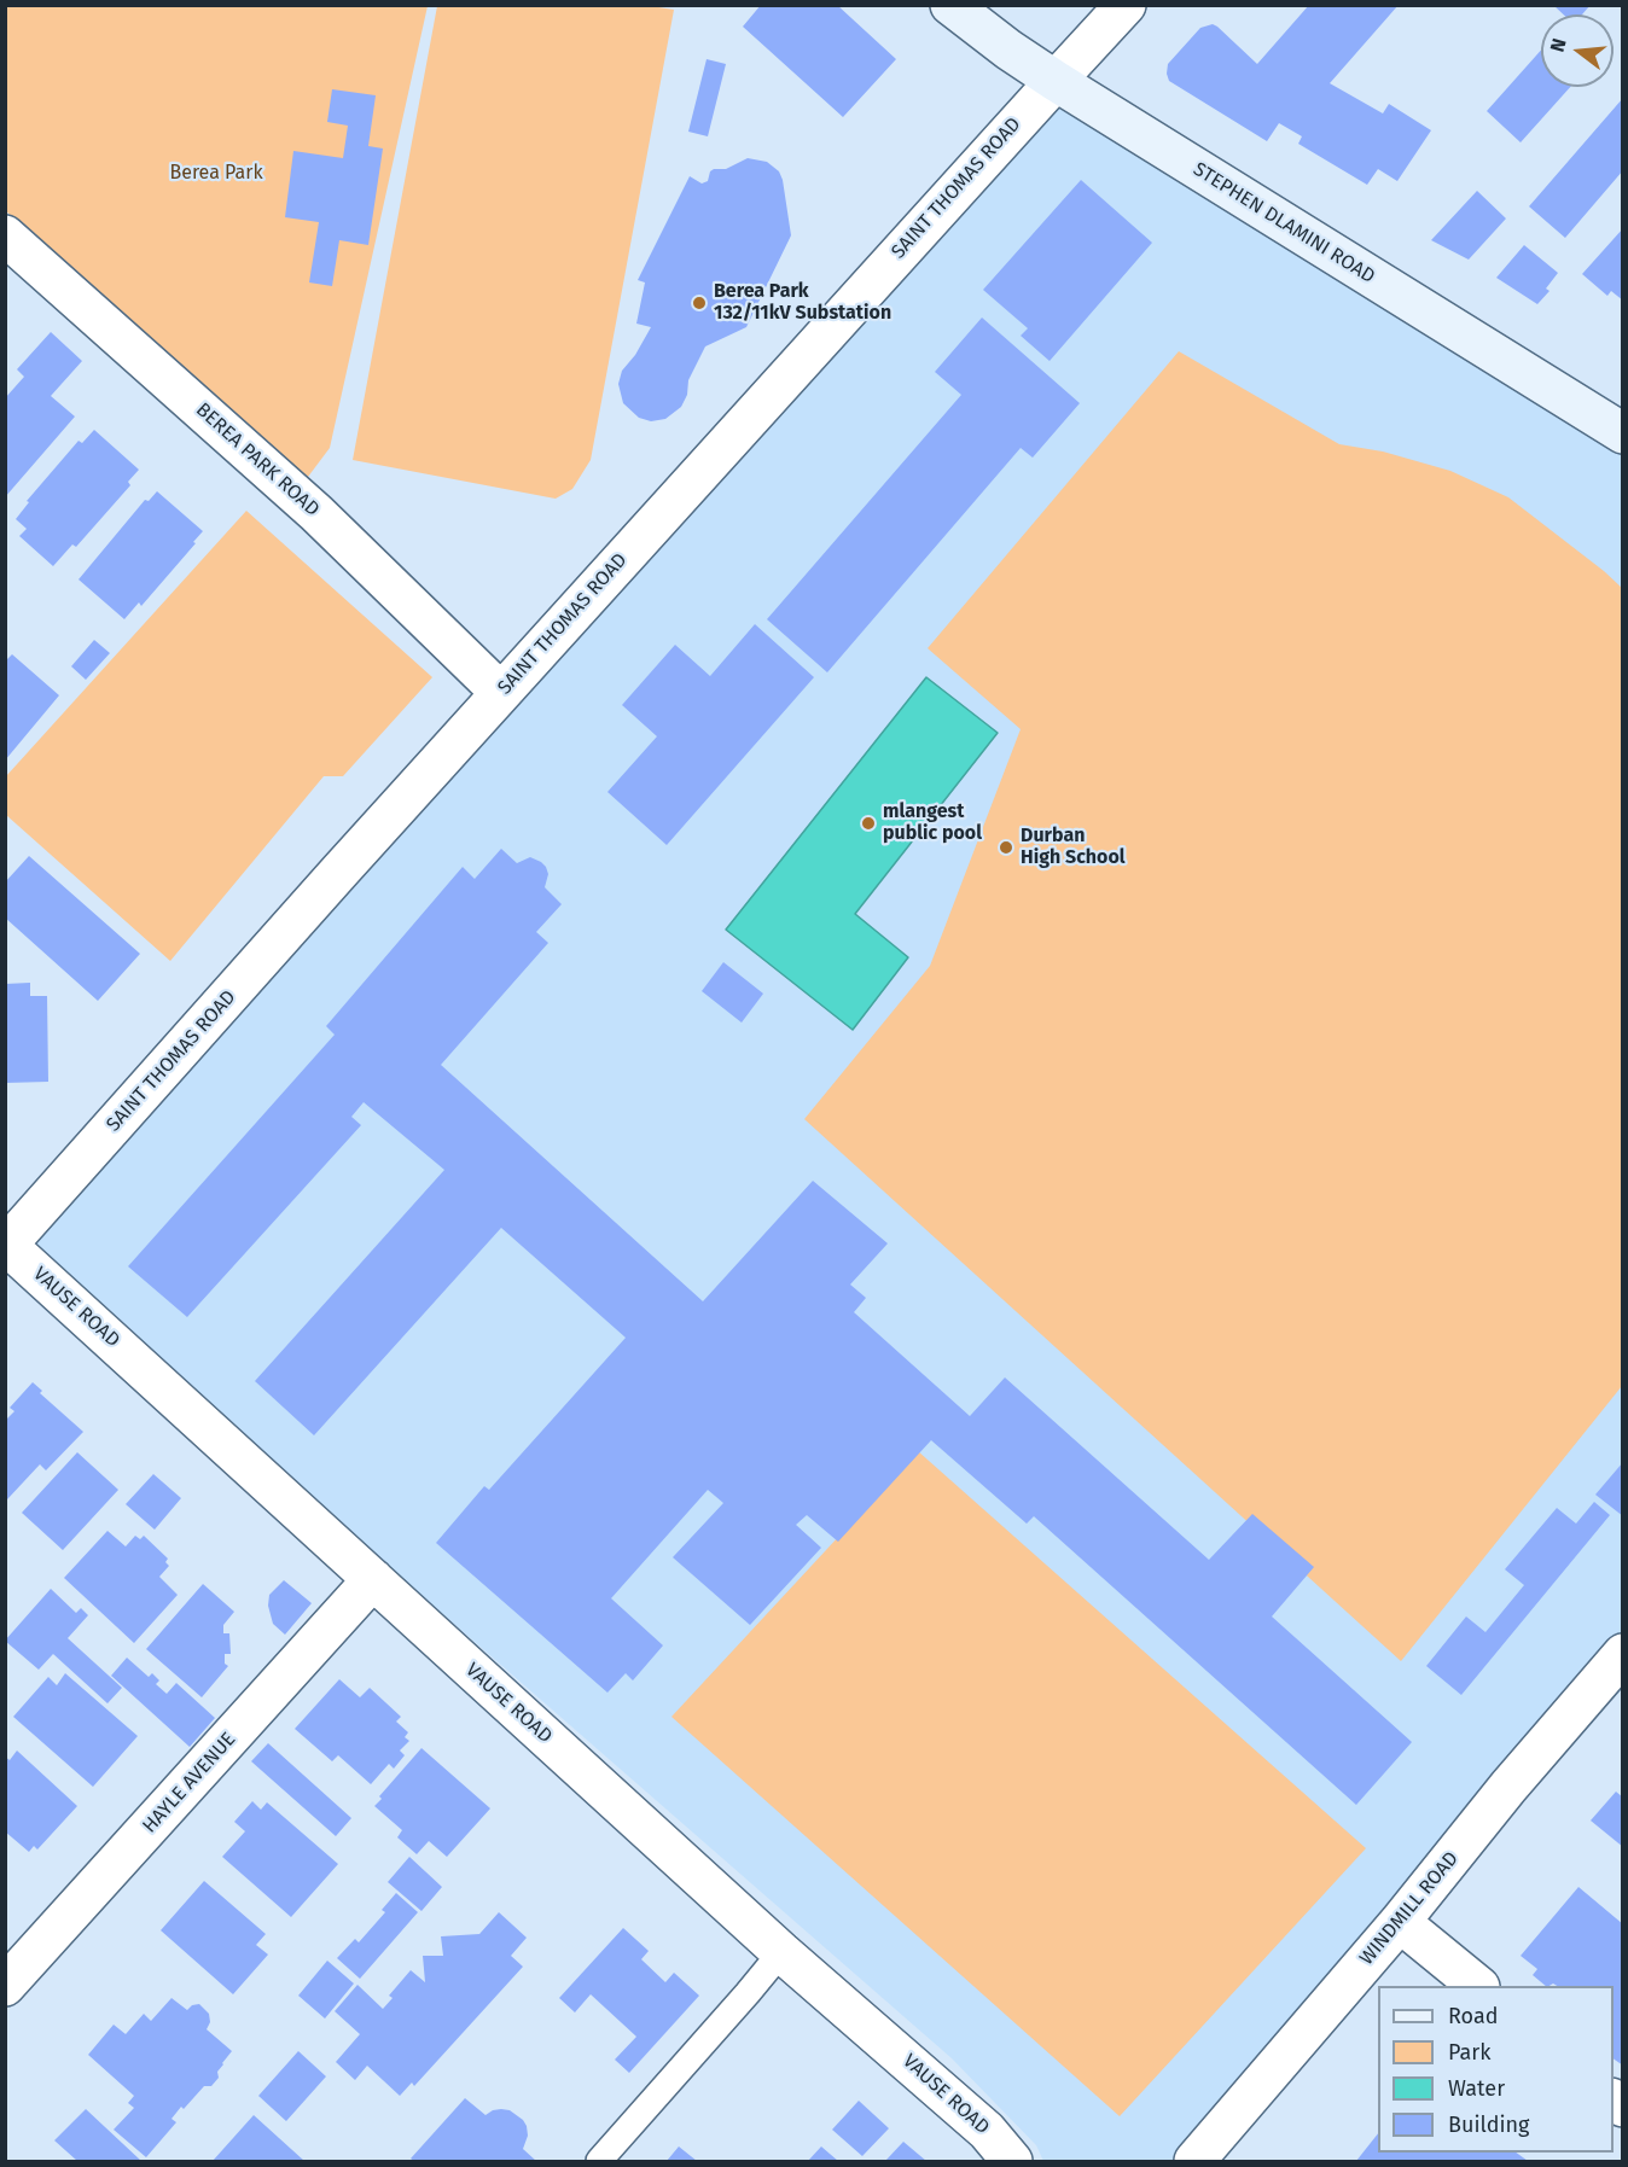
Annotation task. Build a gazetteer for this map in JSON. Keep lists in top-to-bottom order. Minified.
{"streets":{"main road":["STEPHEN DLAMINI ROAD"],"street":["SAINT THOMAS ROAD","BEREA PARK ROAD","VAUSE ROAD","HAYLE AVENUE","WINDMILL ROAD"]},"crossings":[["SAINT THOMAS ROAD","STEPHEN DLAMINI ROAD"],["SAINT THOMAS ROAD","BEREA PARK ROAD"],["SAINT THOMAS ROAD","VAUSE ROAD"],["VAUSE ROAD","HAYLE AVENUE"]],"parks":["Berea Park"],"places":["Berea Park 132/11kV Substation","mlangest public pool","Durban High School"],"legend":["Road","Park","Water","Building"],"north":"left"}
